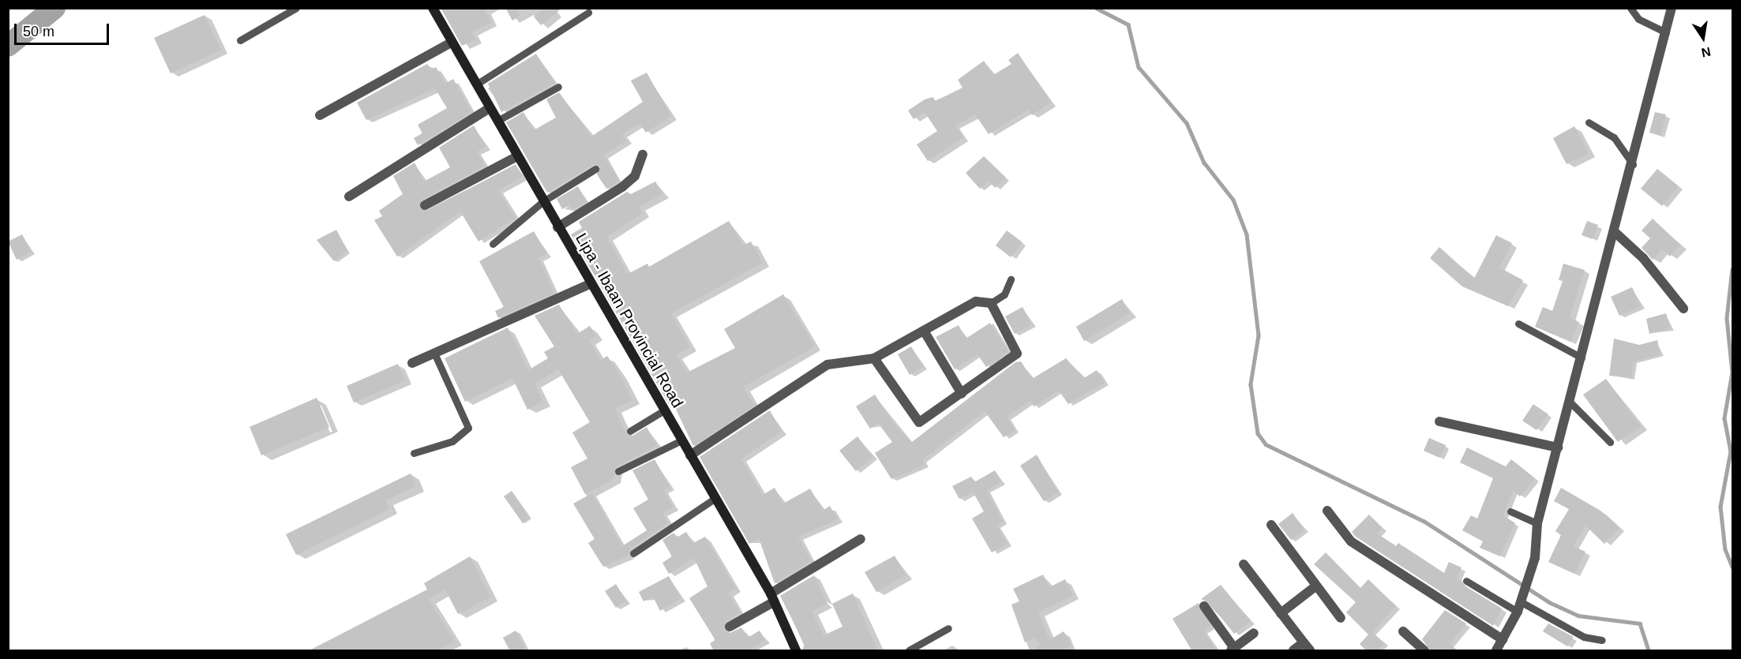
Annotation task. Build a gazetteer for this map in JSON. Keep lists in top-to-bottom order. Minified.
{"streets":{"main road":["Lipa - Ibaan Provincial Road"]},"scale_bar":"50 m","north":"bottom"}
